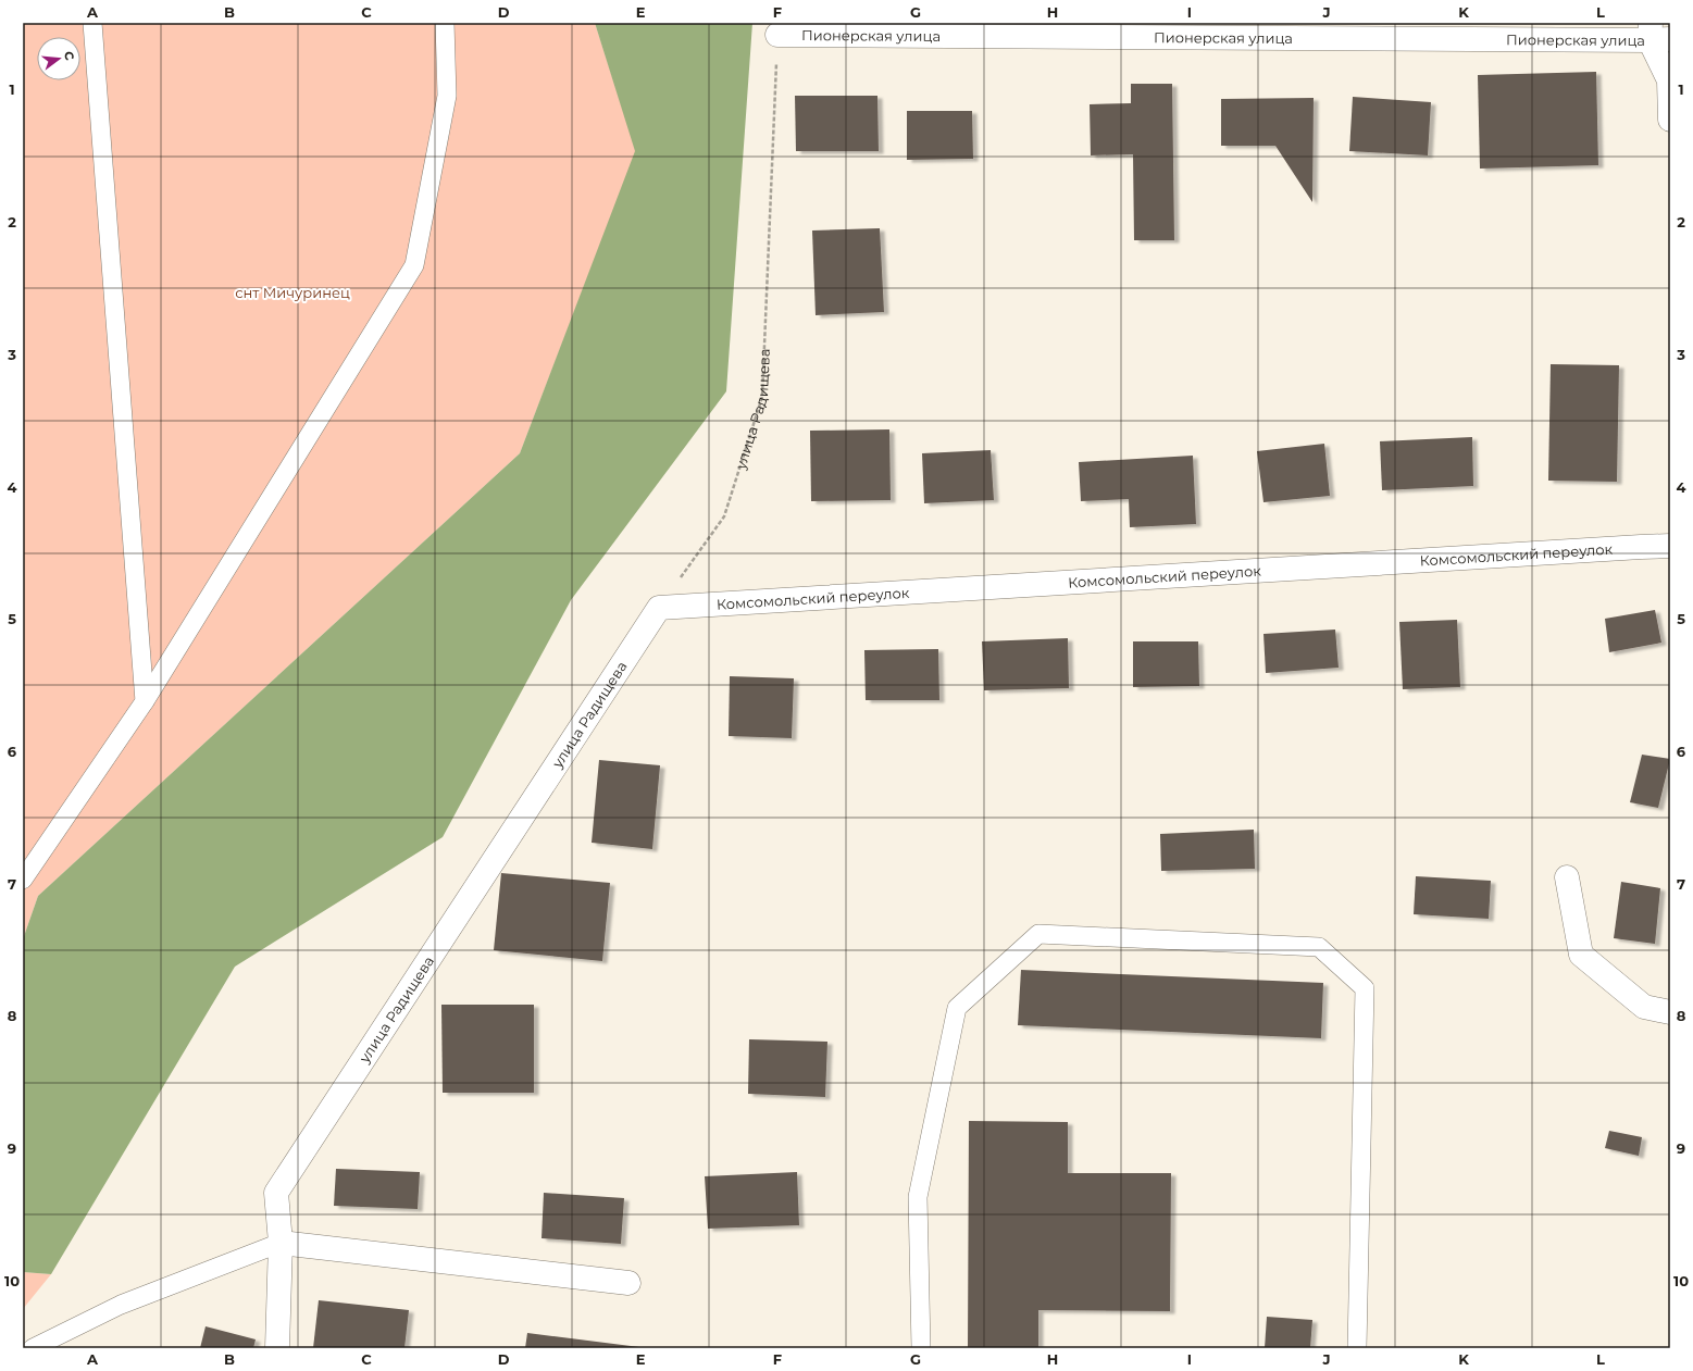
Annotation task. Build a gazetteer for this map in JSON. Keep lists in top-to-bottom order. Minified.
{"streets":{"street":["Пионерская улица","улица Радищева","Комсомольский переулок"]},"crossings":[["Пионерская улица","улица Радищева"],["улица Радищева","Комсомольский переулок"]],"parks":["снт Мичуринец"],"north":"right","grid":{"columns":["A","B","C","D","E","F","G","H","I","J","K","L"],"rows":["1","2","3","4","5","6","7","8","9","10"]}}
